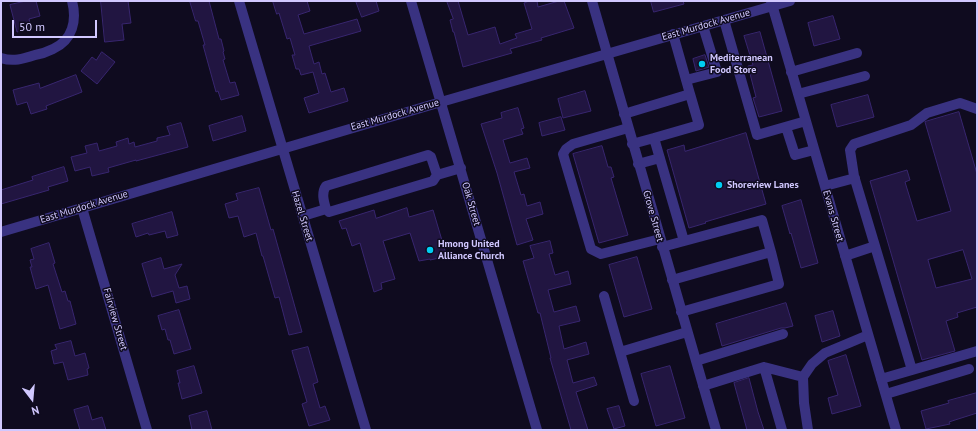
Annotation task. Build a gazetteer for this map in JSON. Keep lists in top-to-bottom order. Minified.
{"streets":{"street":["East Murdock Avenue","Oak Street","Hazel Street","Grove Street","Evans Street","Fairview Street"]},"crossings":[["East Murdock Avenue","Oak Street"],["East Murdock Avenue","Hazel Street"],["East Murdock Avenue","Grove Street"],["East Murdock Avenue","Evans Street"],["East Murdock Avenue","Fairview Street"]],"places":["Mediterranean Food Store","Shoreview Lanes","Hmong United Alliance Church"],"scale_bar":"50 m","north":"bottom"}
